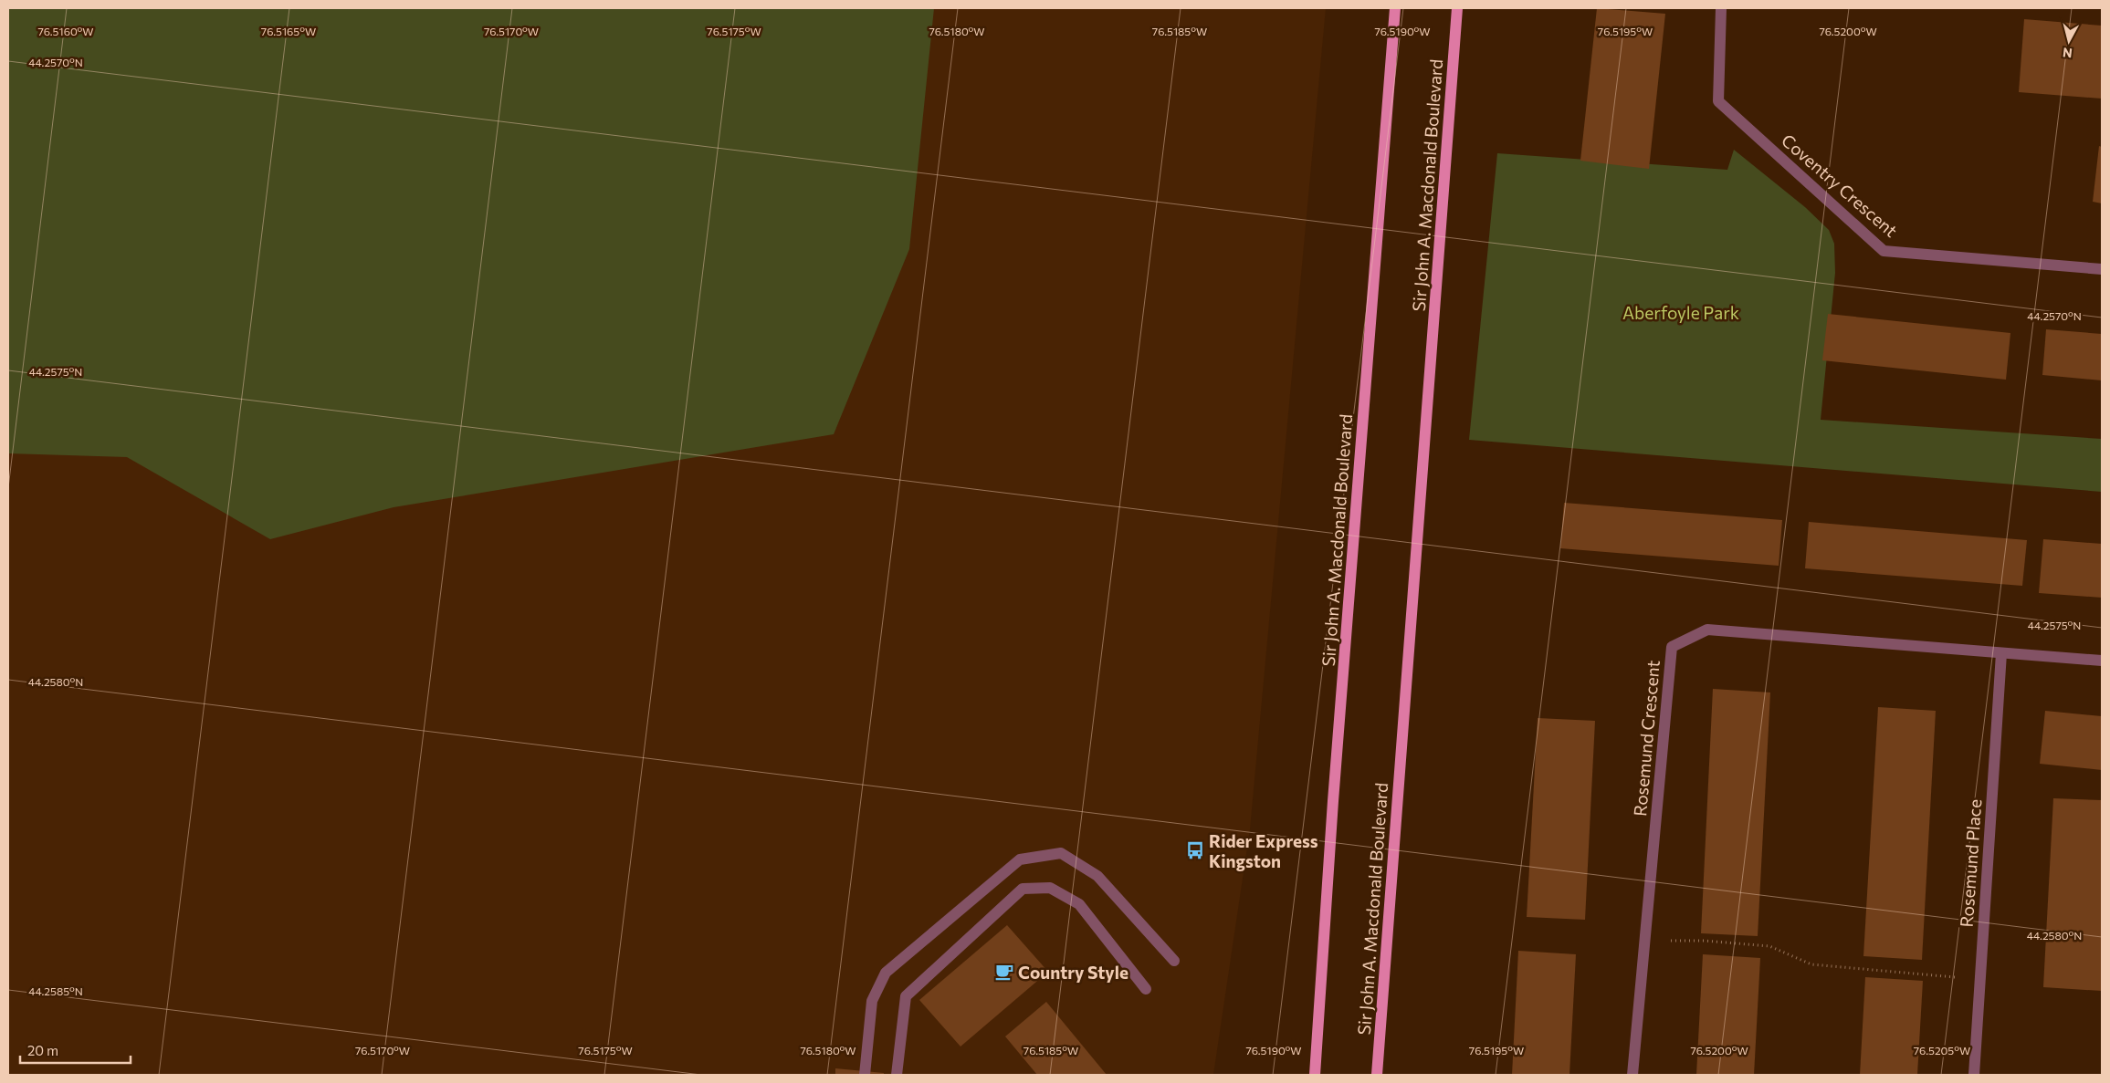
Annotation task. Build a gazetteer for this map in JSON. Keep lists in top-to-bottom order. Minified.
{"streets":{"main road":["Sir John A. Macdonald Boulevard"],"street":["Coventry Crescent","Rosemund Crescent","Rosemund Place"]},"crossings":[["Rosemund Crescent","Rosemund Place"]],"parks":["Aberfoyle Park"],"places":{"bus stop":["Rider Express Kingston"],"cafe":["Country Style"]},"scale_bar":"20 m","north":"bottom","coordinates":["76.5160°W","76.5165°W","76.5170°W","76.5175°W","76.5180°W","76.5185°W","76.5190°W","76.5195°W","76.5200°W","44.2570°N","44.2575°N","44.2580°N","44.2585°N","76.5205°W"]}
